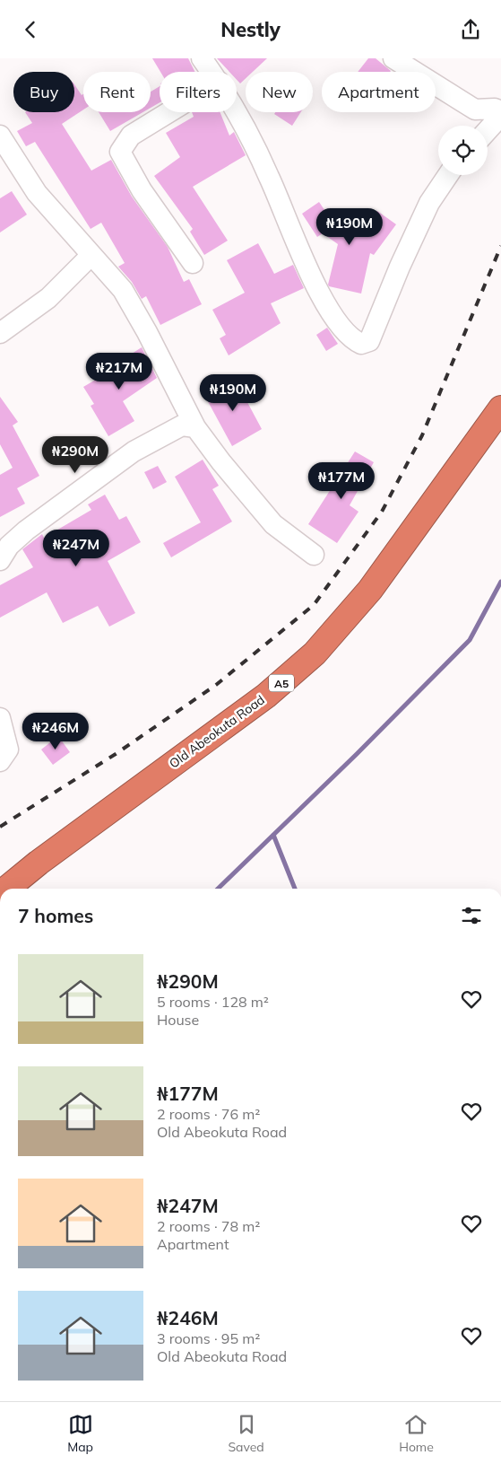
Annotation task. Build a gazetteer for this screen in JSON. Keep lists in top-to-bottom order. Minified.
{"streets":{"highway":["A5","Old Abeokuta Road"]},"page":{"header":"Nestly","chip":["Buy","Rent","Filters","New","Apartment"],"price":["₦190M","₦217M","₦190M","₦290M","₦177M","₦247M","₦246M"],"heading":"7 homes","list":[{"name":"₦290M","note":"5 rooms · 128 m² · House"},{"name":"₦177M","note":"2 rooms · 76 m² · Old Abeokuta Road"},{"name":"₦247M","note":"2 rooms · 78 m² · Apartment"},{"name":"₦246M","note":"3 rooms · 95 m² · Old Abeokuta Road"}],"tabs":["Map","Saved","Home"]}}
